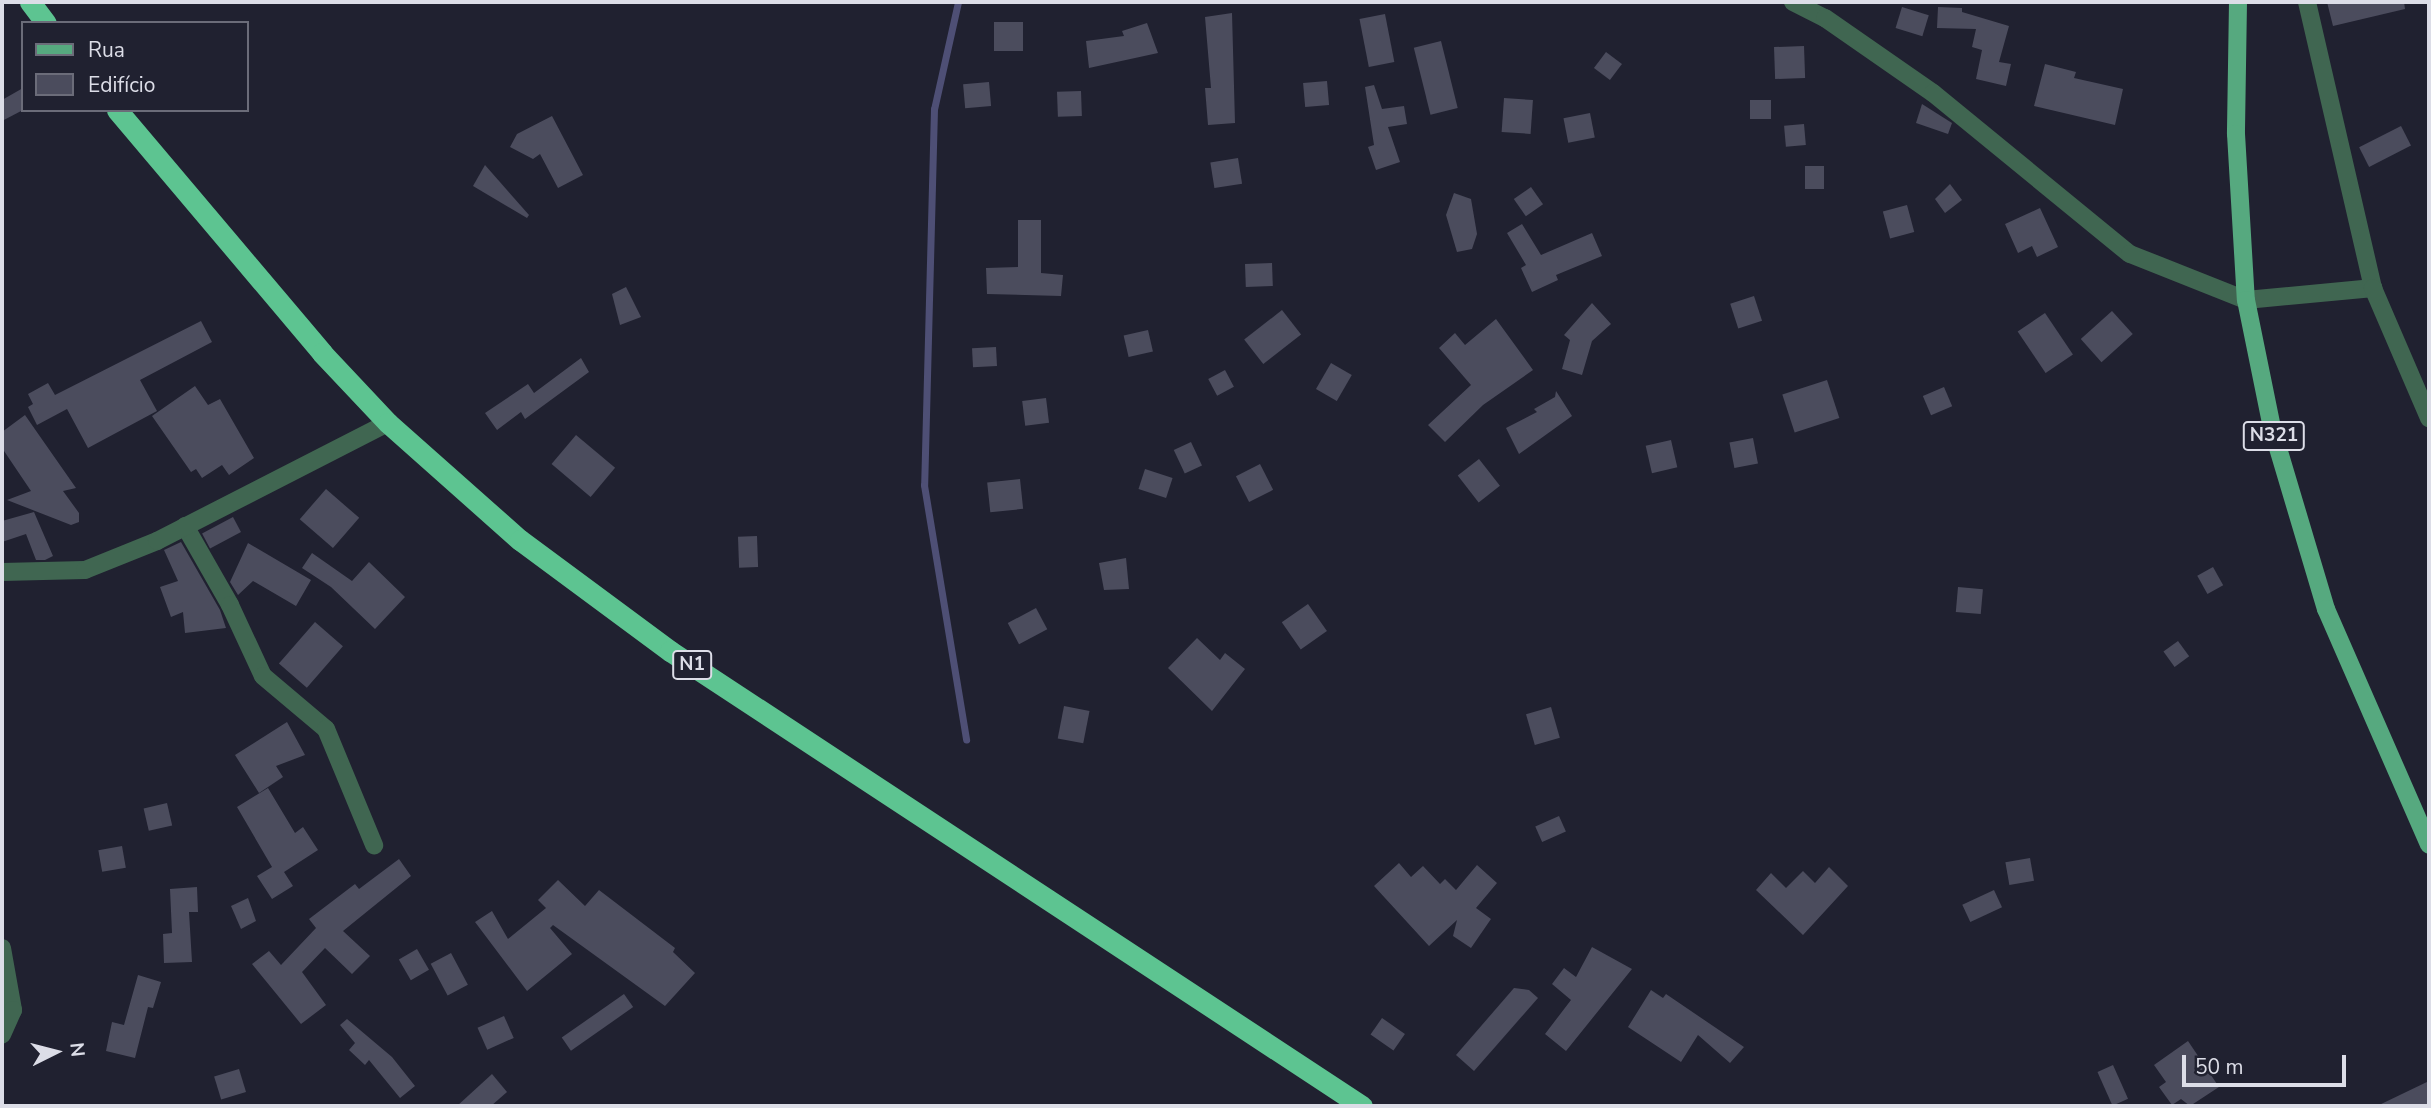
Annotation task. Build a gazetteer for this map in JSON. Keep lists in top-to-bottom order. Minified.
{"streets":{"highway":["N1"],"main road":["N321"]},"legend":["Rua","Edifício"],"scale_bar":"50 m","north":"right"}
